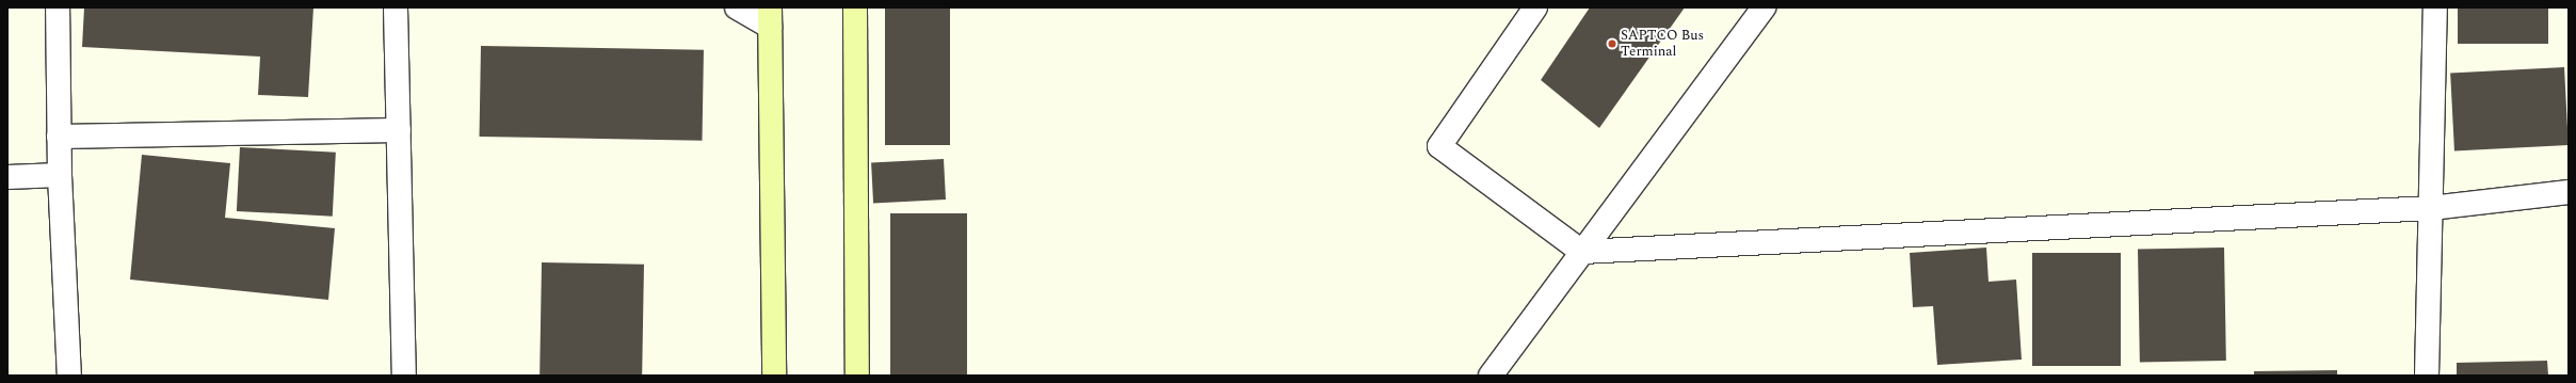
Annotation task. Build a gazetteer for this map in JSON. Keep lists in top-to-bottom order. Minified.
{"places":["SAPTCO Bus Terminal"]}
